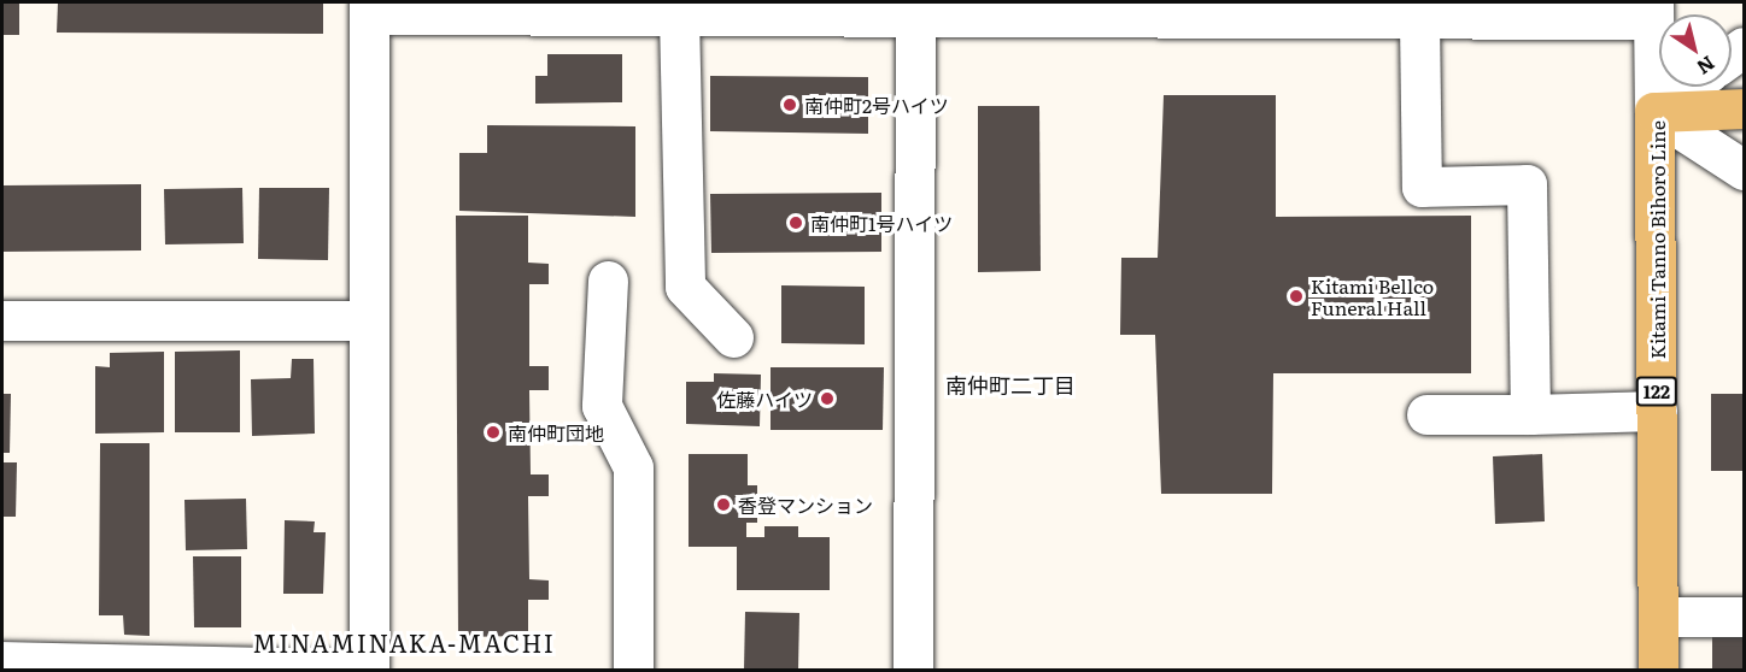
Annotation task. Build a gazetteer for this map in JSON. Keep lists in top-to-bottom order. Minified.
{"streets":{"main road":["Kitami Tanno Bihoro Line","122"]},"districts":["南仲町二丁目","MINAMINAKA-MACHI"],"places":["南仲町2号ハイツ","南仲町1号ハイツ","Kitami Bellco Funeral Hall","佐藤ハイツ","南仲町団地","香登マンション"],"north":"bottom right"}
